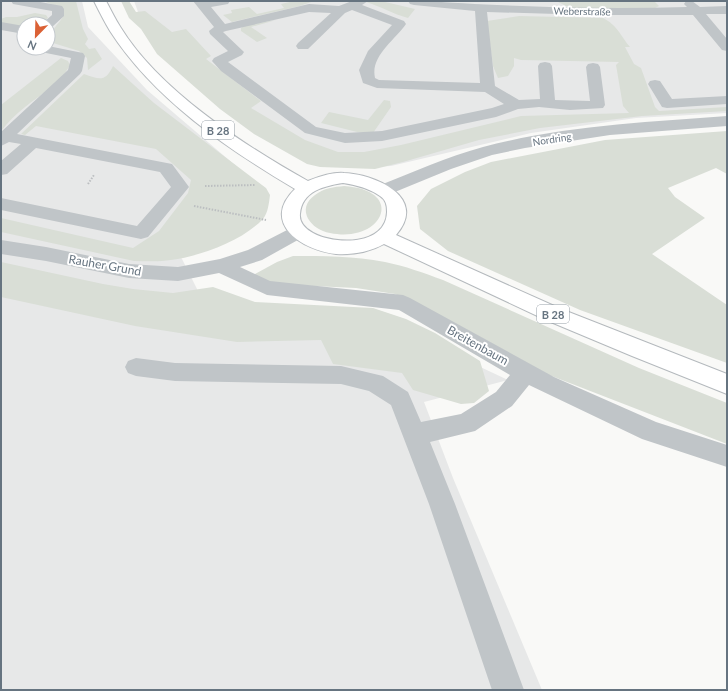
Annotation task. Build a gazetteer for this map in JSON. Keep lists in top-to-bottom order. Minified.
{"streets":{"main road":["B 28"],"street":["Weberstraße","Nordring","Rauher Grund","Breitenbaum"]},"crossings":[["B 28","Nordring"],["B 28","Rauher Grund"],["Nordring","Rauher Grund"],["Rauher Grund","Breitenbaum"]],"north":"bottom left"}
